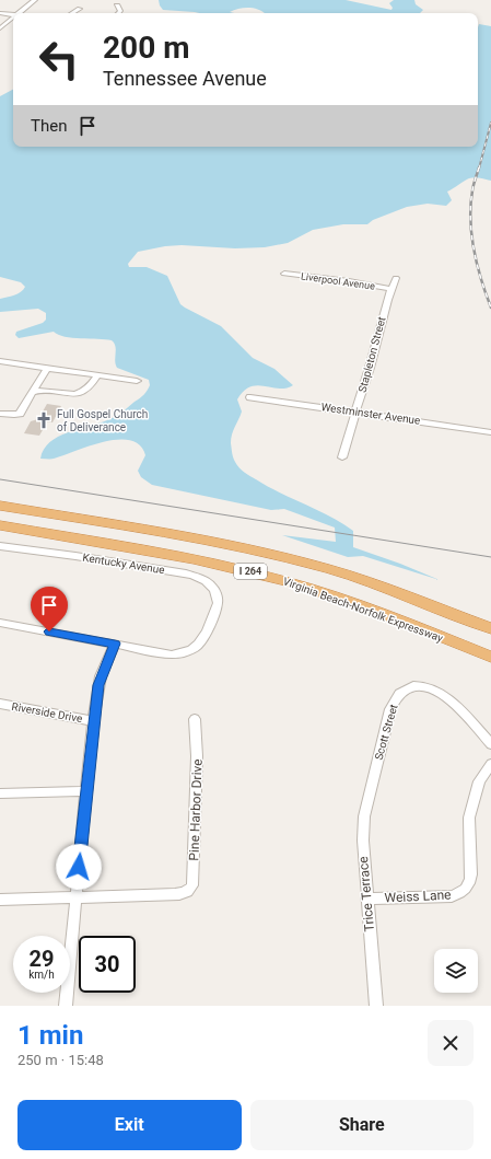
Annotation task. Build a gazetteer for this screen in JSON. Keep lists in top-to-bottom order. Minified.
{"streets":{"highway":["I 264","Virginia Beach-Norfolk Expressway"],"street":["Liverpool Avenue","Stapleton Street","Westminster Avenue","Kentucky Avenue","Riverside Drive","Scott Street","Pine Harbor Drive","Trice Terrace","Weiss Lane"]},"crossings":[["Liverpool Avenue","Stapleton Street"],["Stapleton Street","Westminster Avenue"],["Scott Street","Trice Terrace"],["Trice Terrace","Weiss Lane"]],"places":{"church":["Full Gospel Church of Deliverance"]},"page":{"turn":["200 m","Tennessee Avenue"],"then":"Then","speed":"29 km/h","limit":"30","heading":["1 min","250 m · 15:48"],"buttons":["Exit","Share"]}}
